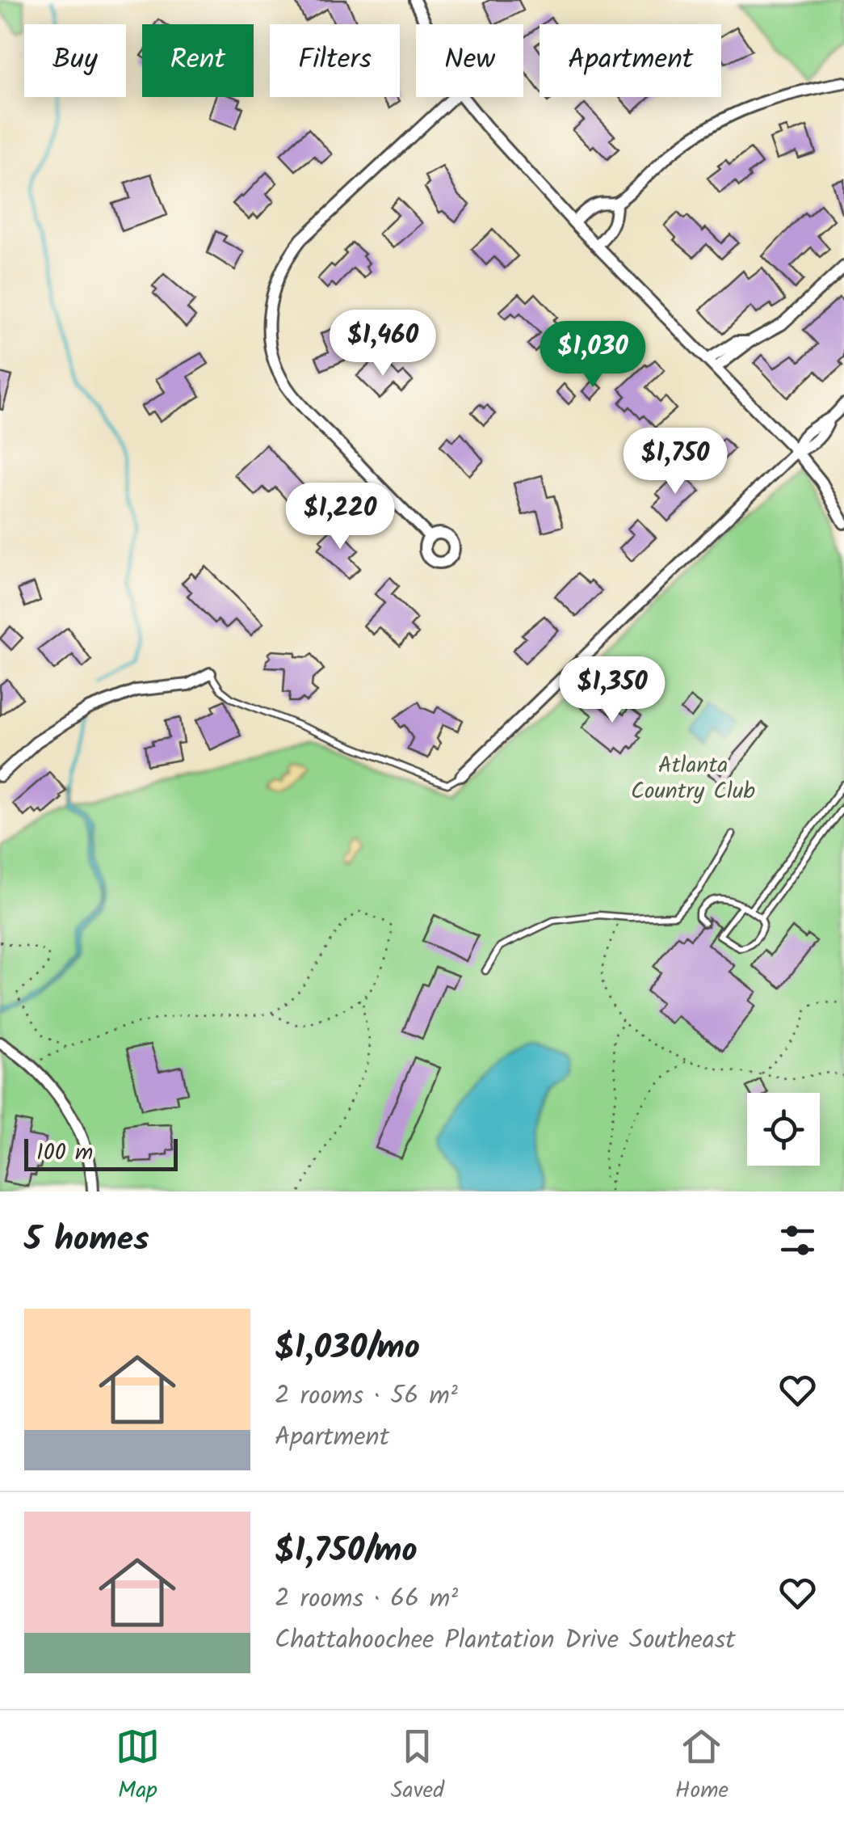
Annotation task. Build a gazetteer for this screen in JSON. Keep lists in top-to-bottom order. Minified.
{"parks":["Atlanta Country Club"],"scale_bar":"100 m","page":{"chip":["Buy","Rent","Filters","New","Apartment"],"price":["$1,460","$1,030","$1,750","$1,220","$1,350"],"scale":"100 m","heading":"5 homes","list":[{"name":"$1,030/mo","note":"2 rooms · 56 m² · Apartment"},{"name":"$1,750/mo","note":"2 rooms · 66 m² · Chattahoochee Plantation Drive Southeast"}],"tabs":["Map","Saved","Home"]}}
